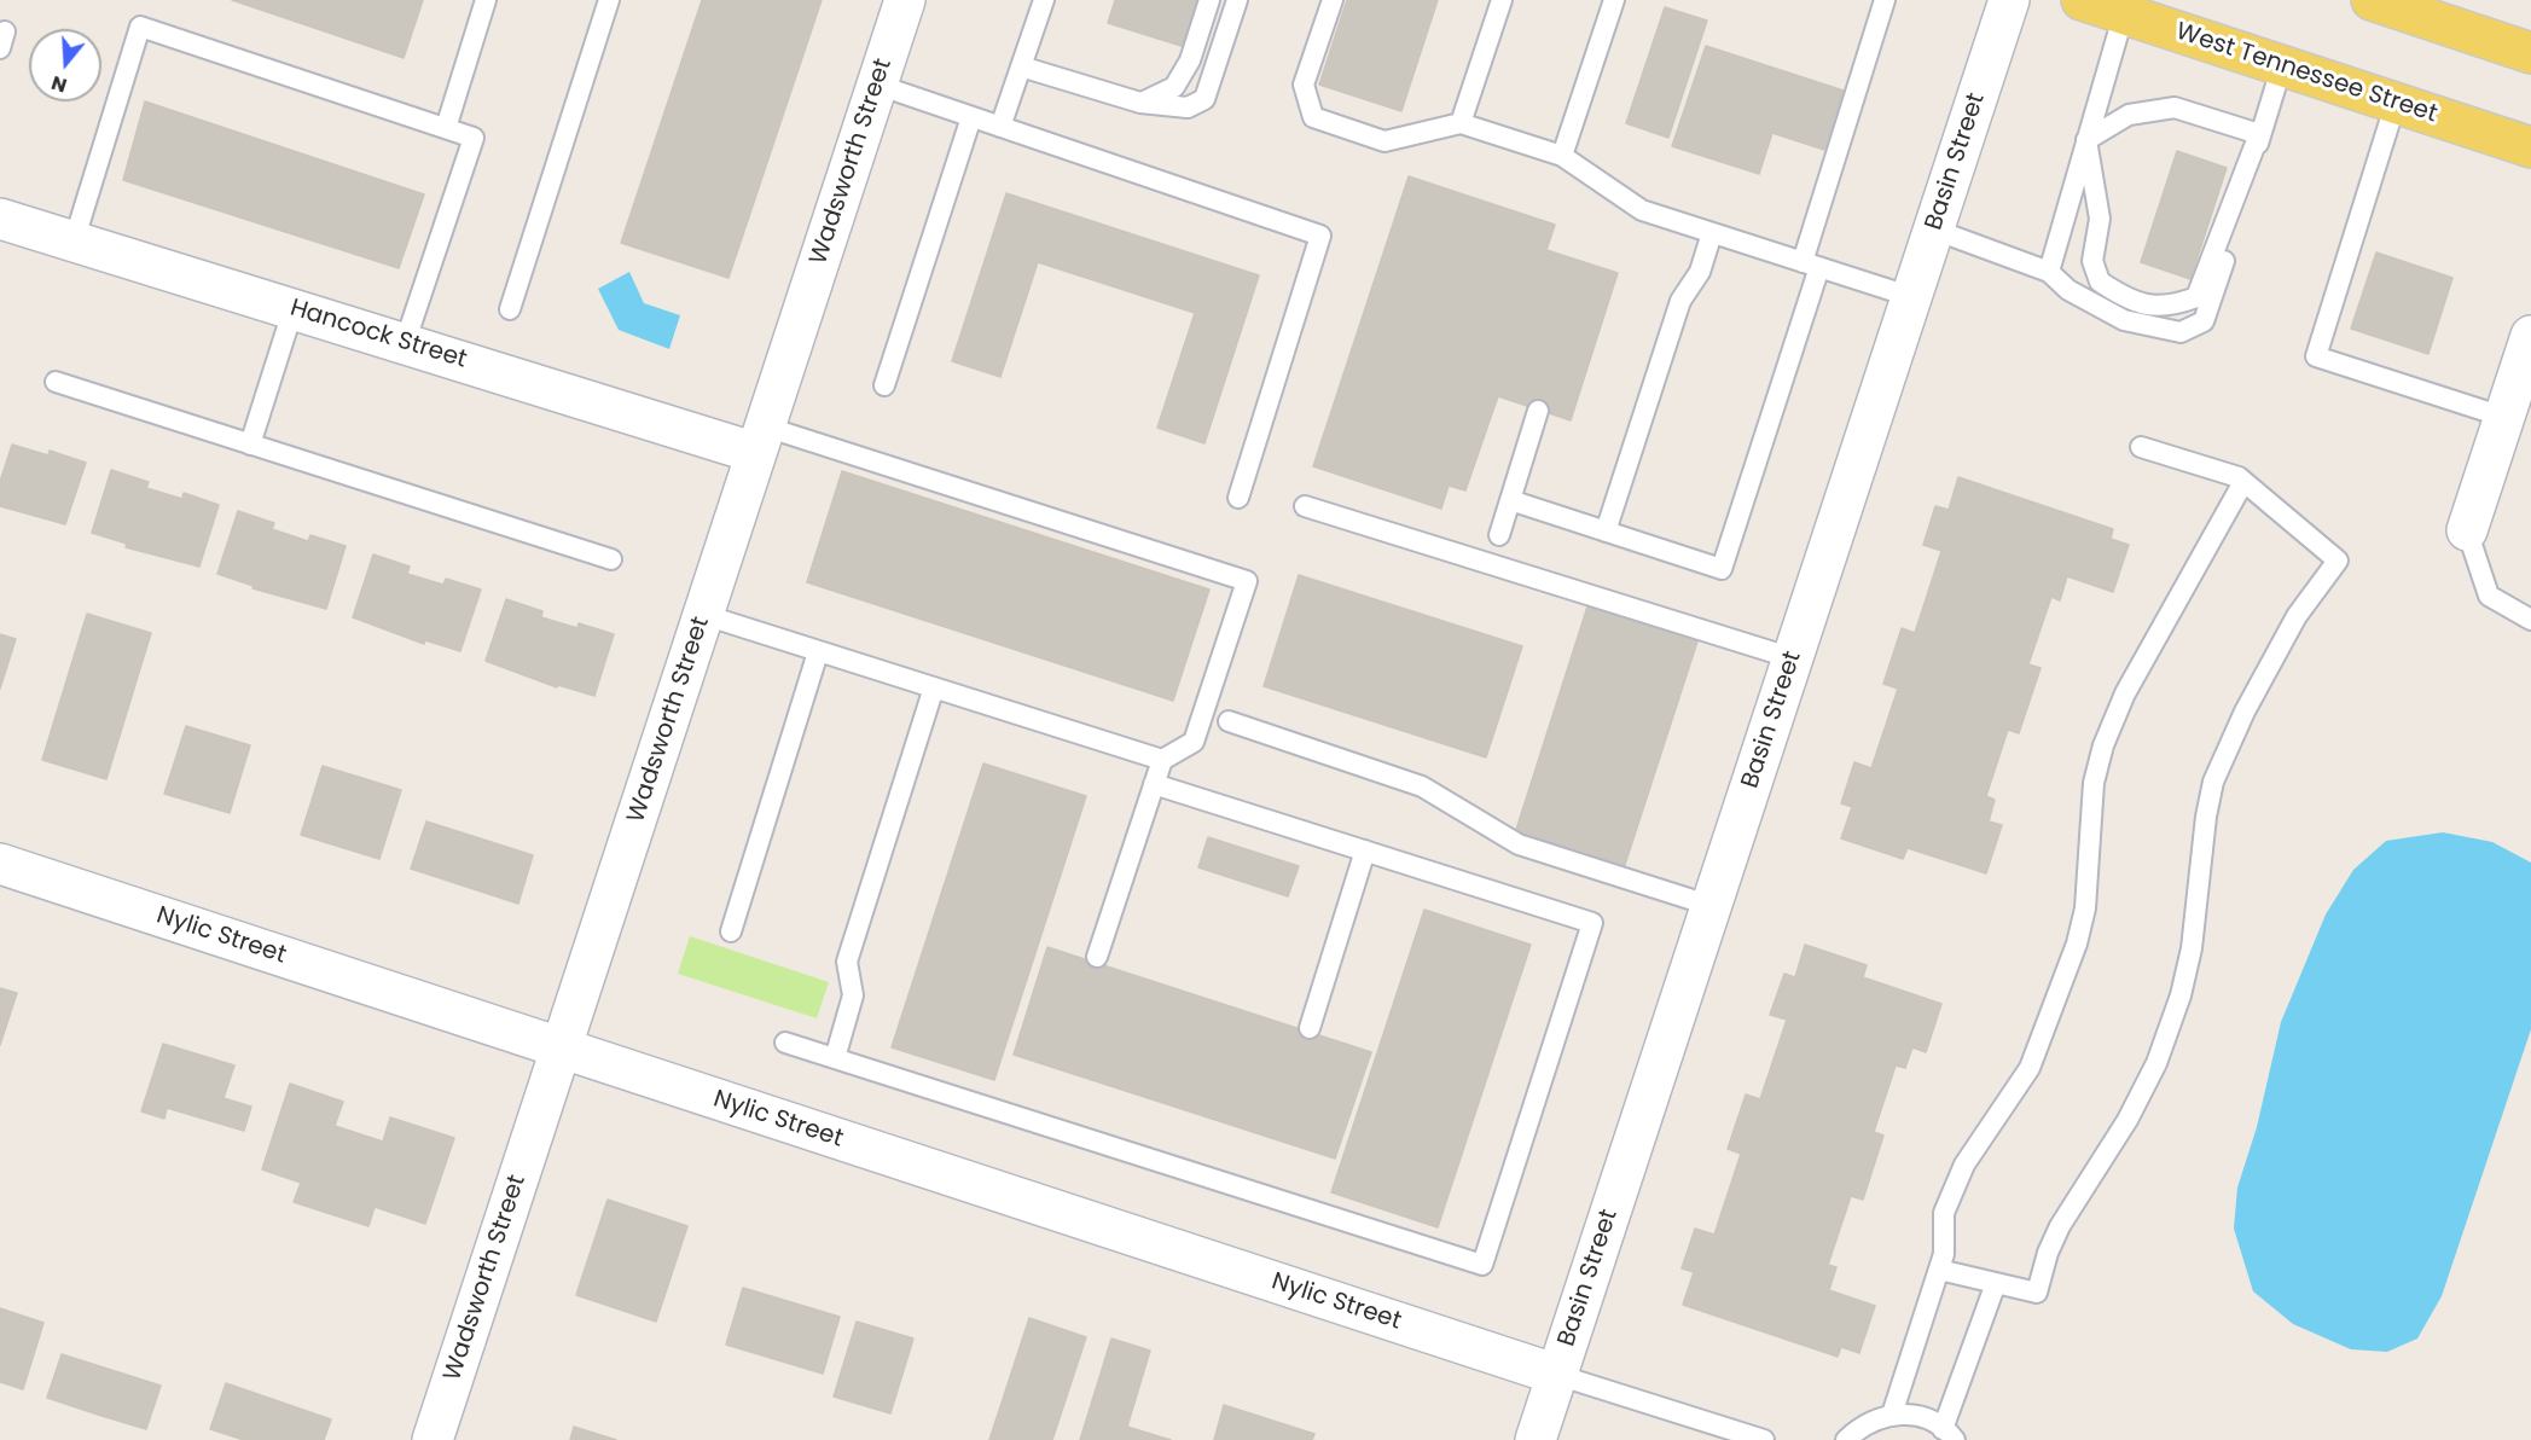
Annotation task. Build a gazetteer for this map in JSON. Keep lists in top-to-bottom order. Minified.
{"streets":{"main road":["West Tennessee Street"],"street":["Wadsworth Street","Basin Street","Hancock Street","Nylic Street"]},"crossings":[["Wadsworth Street","Hancock Street"],["Wadsworth Street","Nylic Street"],["Basin Street","Nylic Street"]],"north":"bottom"}
